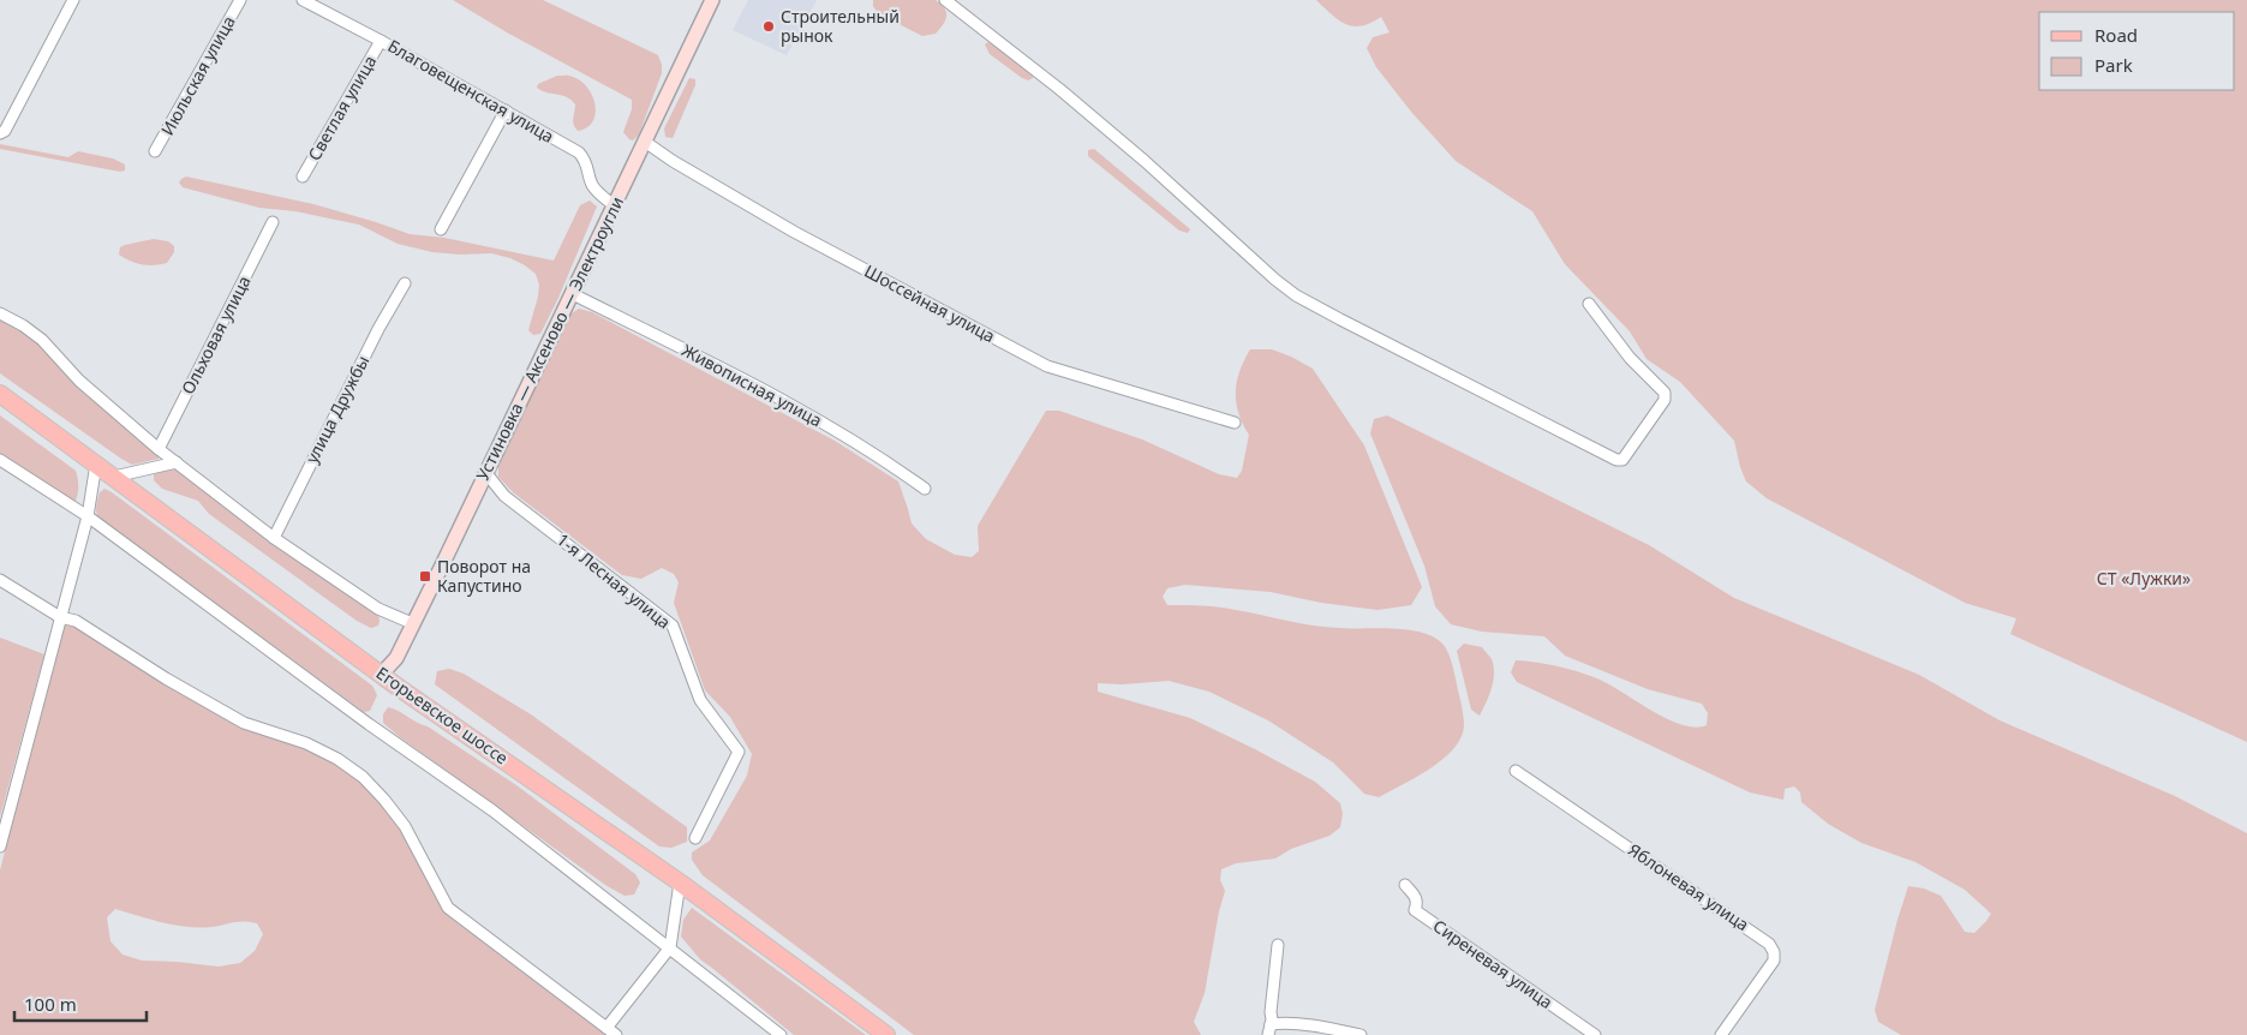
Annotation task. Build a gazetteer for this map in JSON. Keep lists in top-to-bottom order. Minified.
{"streets":{"main road":["Устиновка — Аксеново — Электроугли","Егорьевское шоссе"],"street":["Июльская улица","Благовещенская улица","Светлая улица","Шоссейная улица","Ольховая улица","Живописная улица","улица Дружбы","1-я Лесная улица","Яблоневая улица","Сиреневая улица"]},"crossings":[["Благовещенская улица","Светлая улица"],["Благовещенская улица","Устиновка — Аксеново — Электроугли"],["Шоссейная улица","Устиновка — Аксеново — Электроугли"],["Устиновка — Аксеново — Электроугли","Живописная улица"],["Устиновка — Аксеново — Электроугли","1-я Лесная улица"],["Устиновка — Аксеново — Электроугли","Егорьевское шоссе"]],"parks":["СТ «Лужки»"],"places":{"other":["Строительный рынок"],"transit":["Поворот на Капустино"]},"legend":["Road","Park"],"scale_bar":"100 m"}
